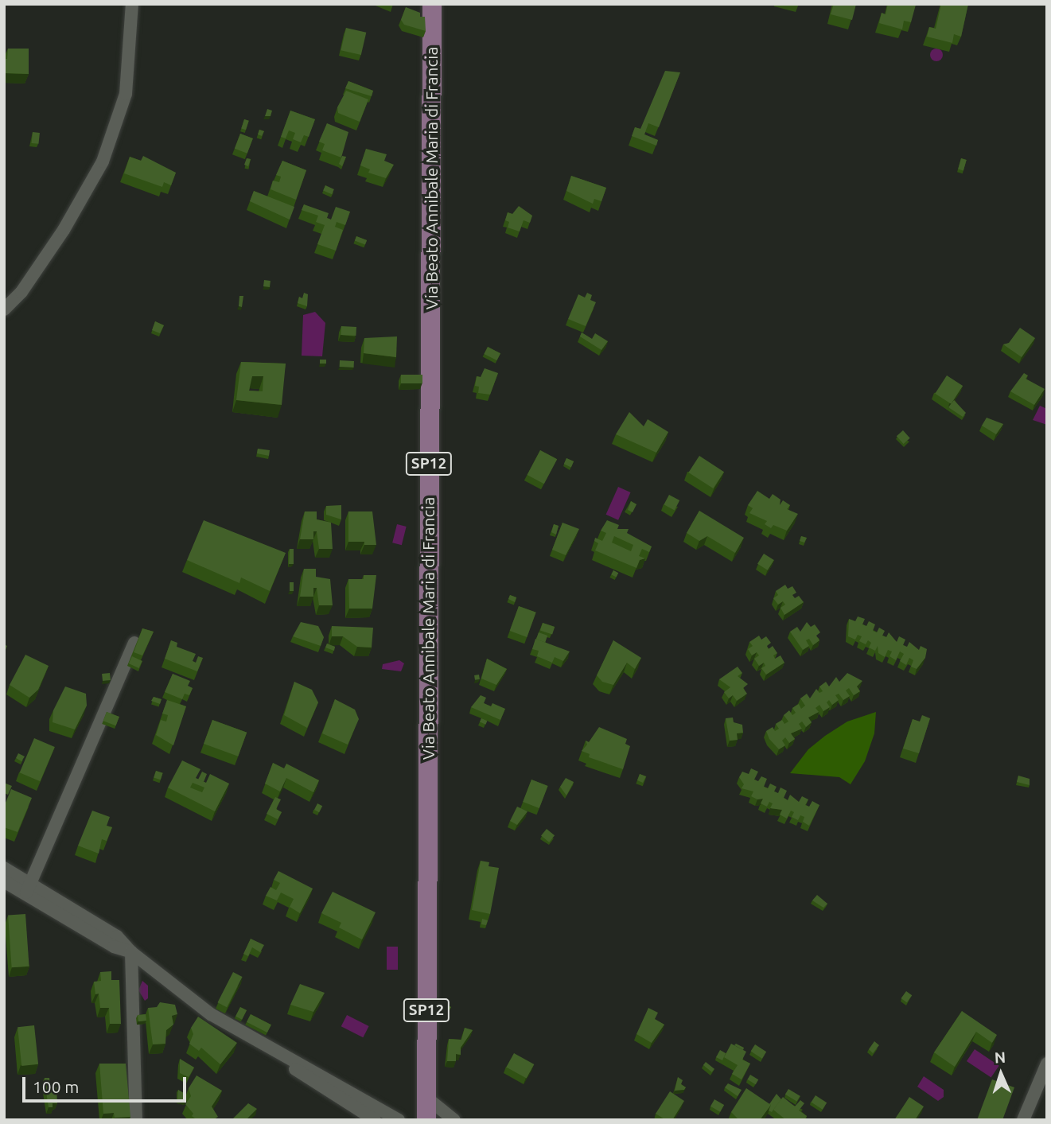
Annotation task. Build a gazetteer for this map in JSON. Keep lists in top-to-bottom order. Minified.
{"streets":{"main road":["Via Beato Annibale Maria di Francia","SP12"]},"scale_bar":"100 m","north":"top"}
